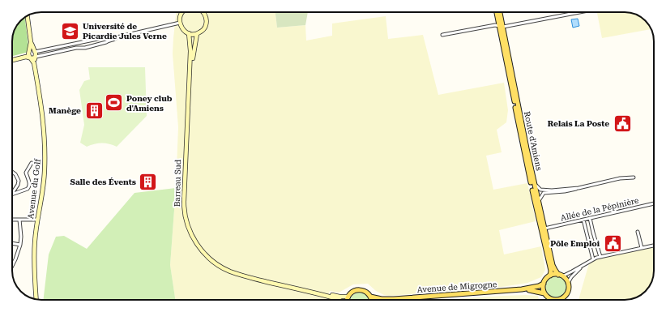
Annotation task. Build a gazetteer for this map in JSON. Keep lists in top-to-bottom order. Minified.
{"streets":{"main road":["Route d'Amiens","Barreau Sud","Avenue du Golf","Avenue de Migrogne"],"street":["Allée de la Pépinière"]},"crossings":[["Route d'Amiens","Allée de la Pépinière"],["Route d'Amiens","Avenue de Migrogne"],["Barreau Sud","Avenue de Migrogne"]],"places":{"school or university":["Université de Picardie Jules Verne"],"sports":["Poney club d'Amiens"],"building":["Manège","Salle des Évents"],"public building":["Relais La Poste","Pôle Emploi"]}}
